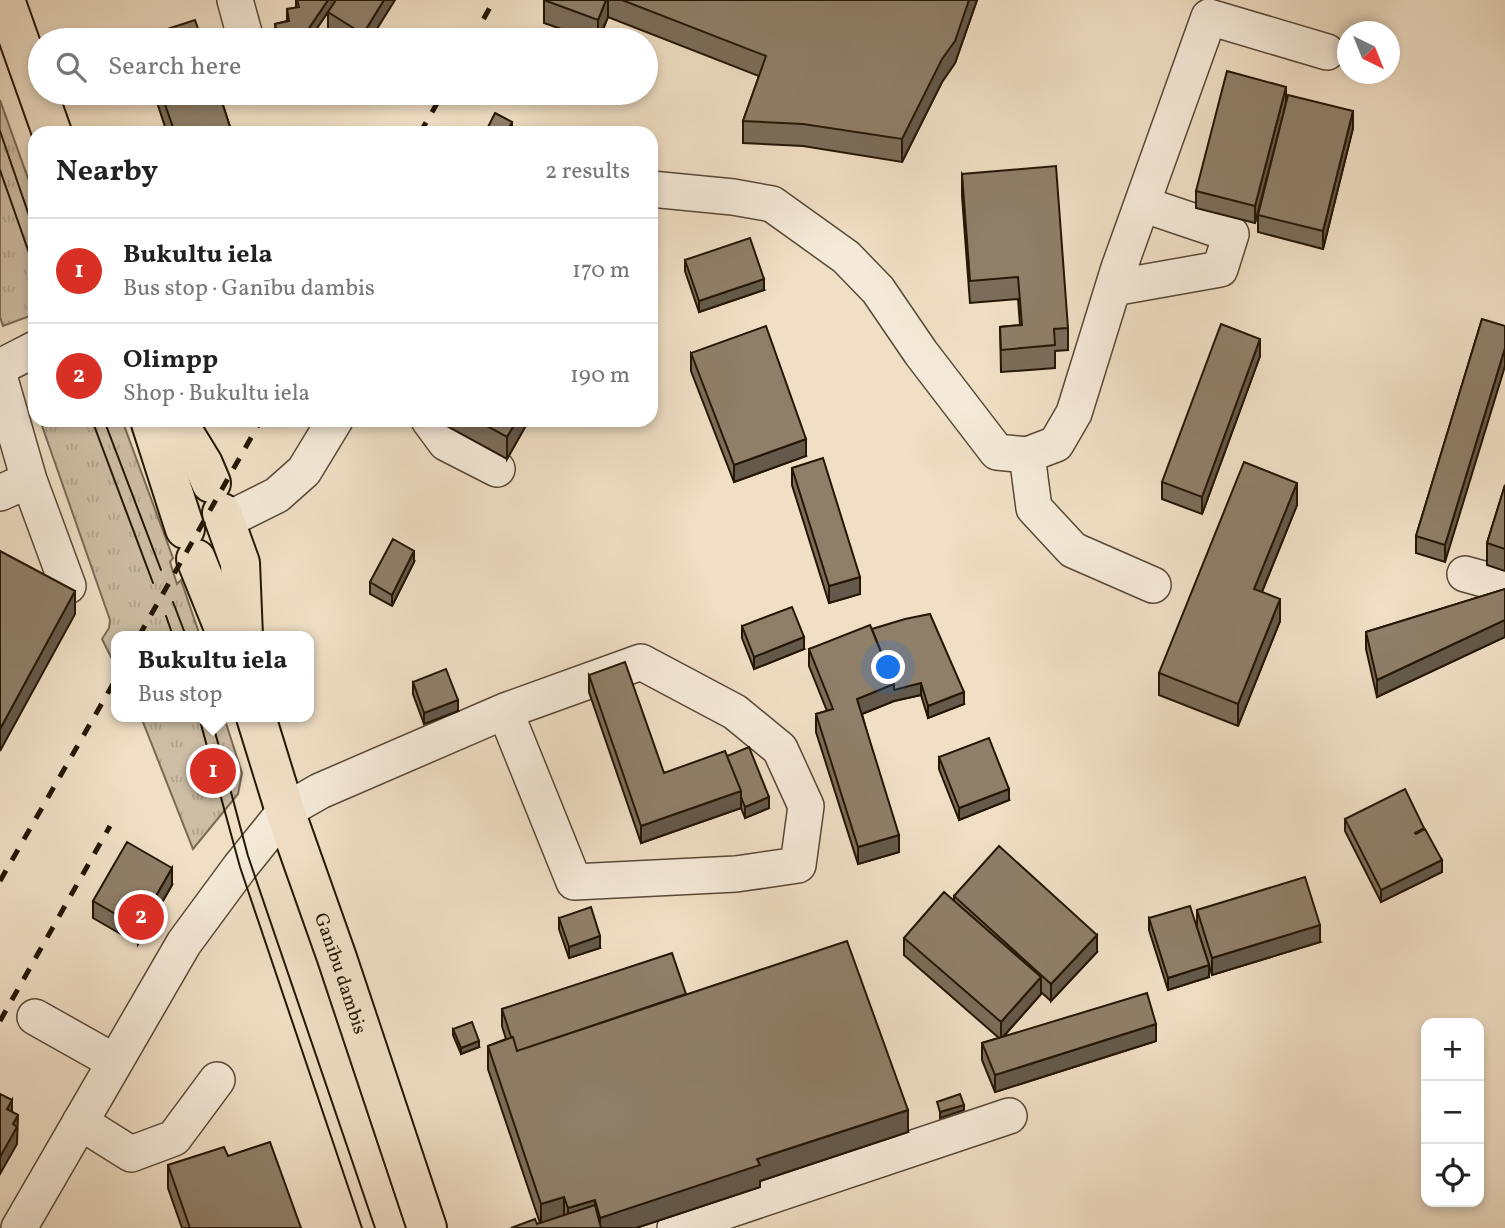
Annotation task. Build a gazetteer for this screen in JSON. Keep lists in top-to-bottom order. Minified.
{"streets":{"main road":["Ganību dambis"]},"north":"bottom right","page":{"search":"Search here","heading":["Nearby","2 results"],"list":[{"mark":"1","name":"Bukultu iela","note":"Bus stop · Ganību dambis","value":"170 m"},{"mark":"2","name":"Olimpp","note":"Shop · Bukultu iela","value":"190 m"}],"popup":["Bukultu iela","Bus stop"],"pins":["1","2"],"map_buttons":["+","−"]}}
